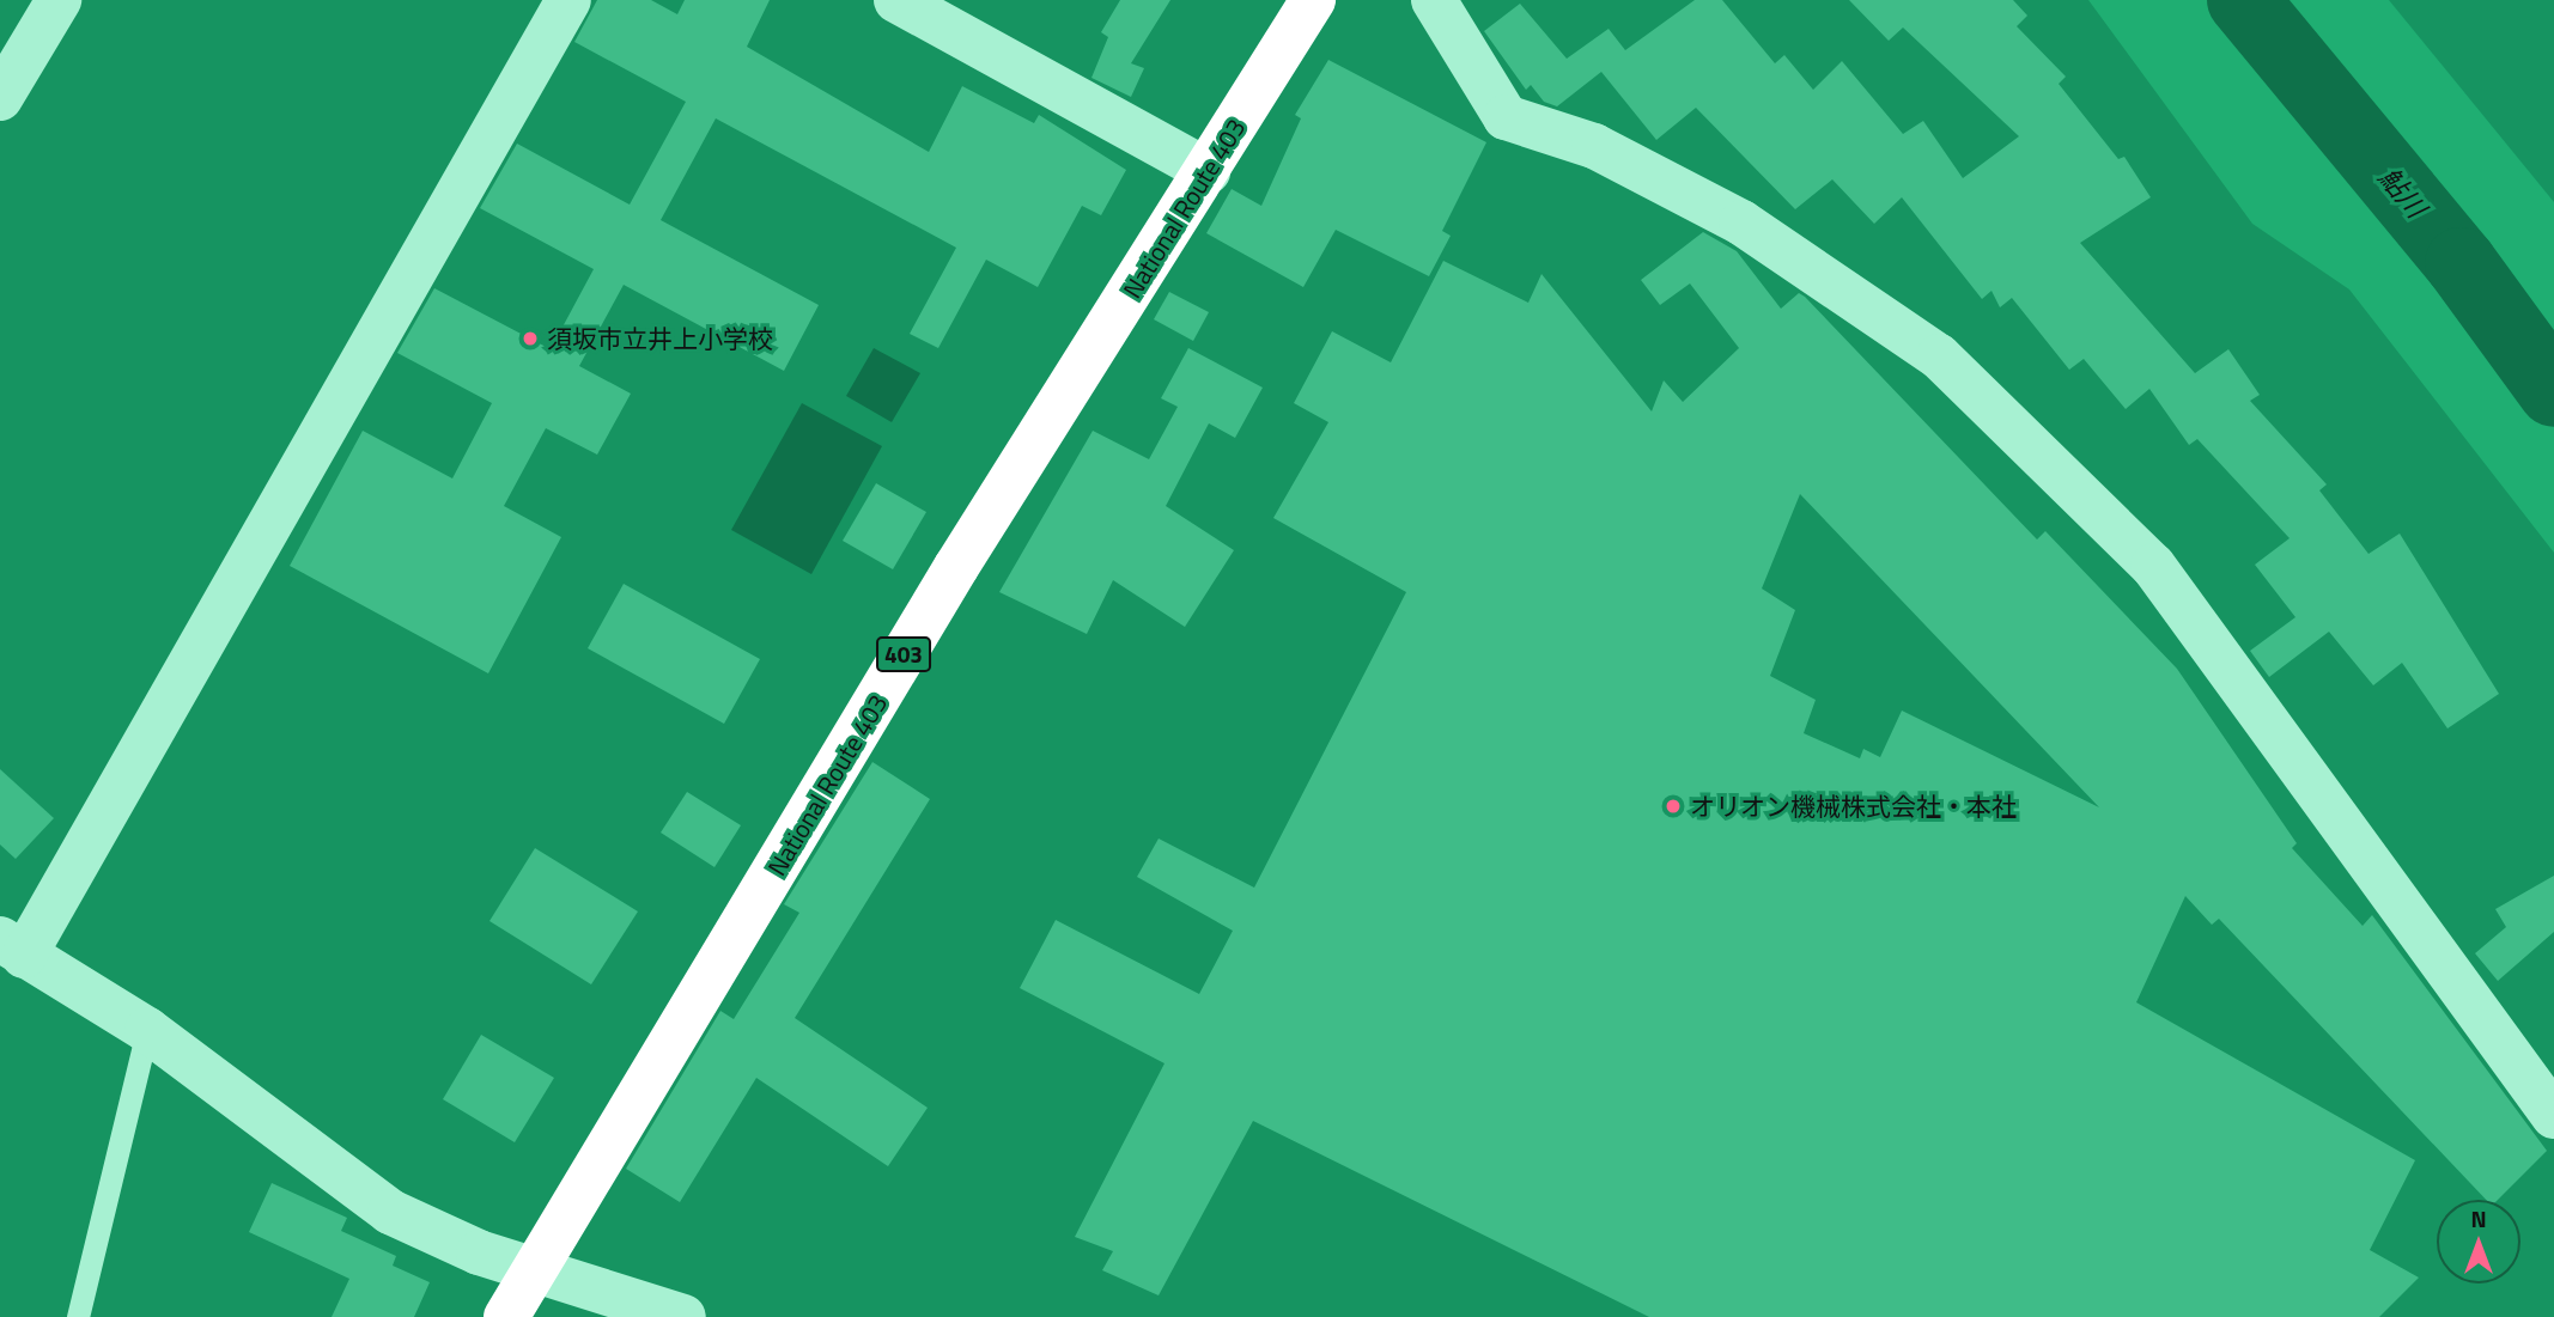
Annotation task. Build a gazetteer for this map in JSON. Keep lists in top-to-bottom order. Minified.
{"streets":{"highway":["National Route 403","403"]},"water":["鮎川"],"places":["須坂市立井上小学校","オリオン機械株式会社・本社"],"north":"top"}
